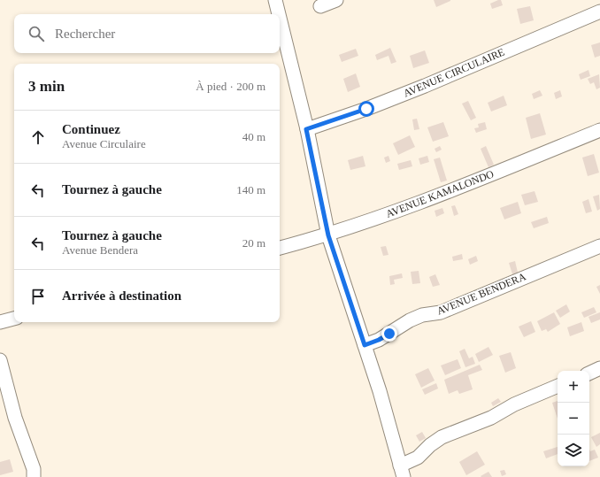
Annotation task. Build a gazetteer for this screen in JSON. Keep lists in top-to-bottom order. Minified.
{"streets":{"street":["AVENUE CIRCULAIRE","AVENUE KAMALONDO","AVENUE BENDERA"]},"page":{"search":"Rechercher","heading":["3 min","À pied · 200 m"],"list":[["Continuez","Avenue Circulaire","40 m"],["Tournez à gauche","140 m"],["Tournez à gauche","Avenue Bendera","20 m"],"Arrivée à destination"],"map_buttons":["+","−"]}}
